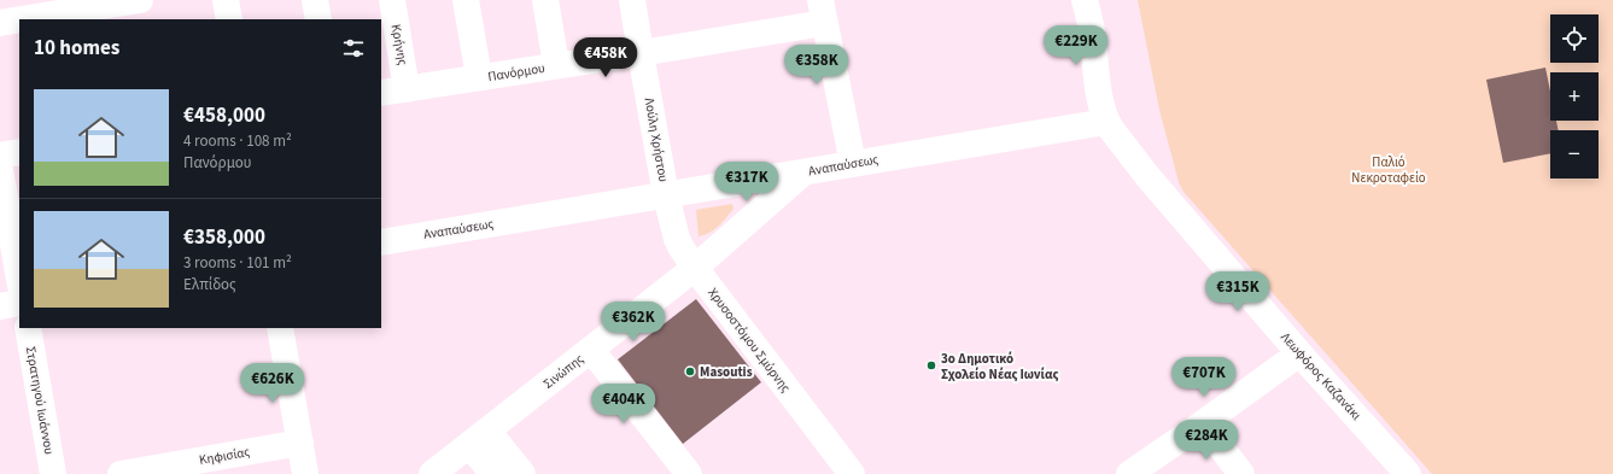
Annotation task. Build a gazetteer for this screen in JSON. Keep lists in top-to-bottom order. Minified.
{"streets":{"street":["Κρήνης","Πανόρμου","Λούλη Χρήστου","Αναπαύσεως","Χρυσοστόμου Σμύρνης","Σινώπης","Λεωφόρος Καζανάκι","Στρατηγού Ιωάννου","Κηφισίας"]},"crossings":[["Κρήνης","Πανόρμου"],["Πανόρμου","Λούλη Χρήστου"],["Λούλη Χρήστου","Αναπαύσεως"],["Λούλη Χρήστου","Χρυσοστόμου Σμύρνης"],["Αναπαύσεως","Χρυσοστόμου Σμύρνης"],["Αναπαύσεως","Σινώπης"],["Αναπαύσεως","Λεωφόρος Καζανάκι"],["Χρυσοστόμου Σμύρνης","Σινώπης"]],"parks":["Παλιό Νεκροταφείο"],"places":["3ο Δημοτικό Σχολείο Νέας Ιωνίας","Masoutis"],"page":{"map_buttons":["+","−"],"heading":"10 homes","price":["€229K","€458K","€358K","€317K","€315K","€362K","€707K","€626K","€404K","€284K"],"list":[{"name":"€458,000","note":"4 rooms · 108 m² · Πανόρμου"},{"name":"€358,000","note":"3 rooms · 101 m² · Ελπίδος"}]}}
